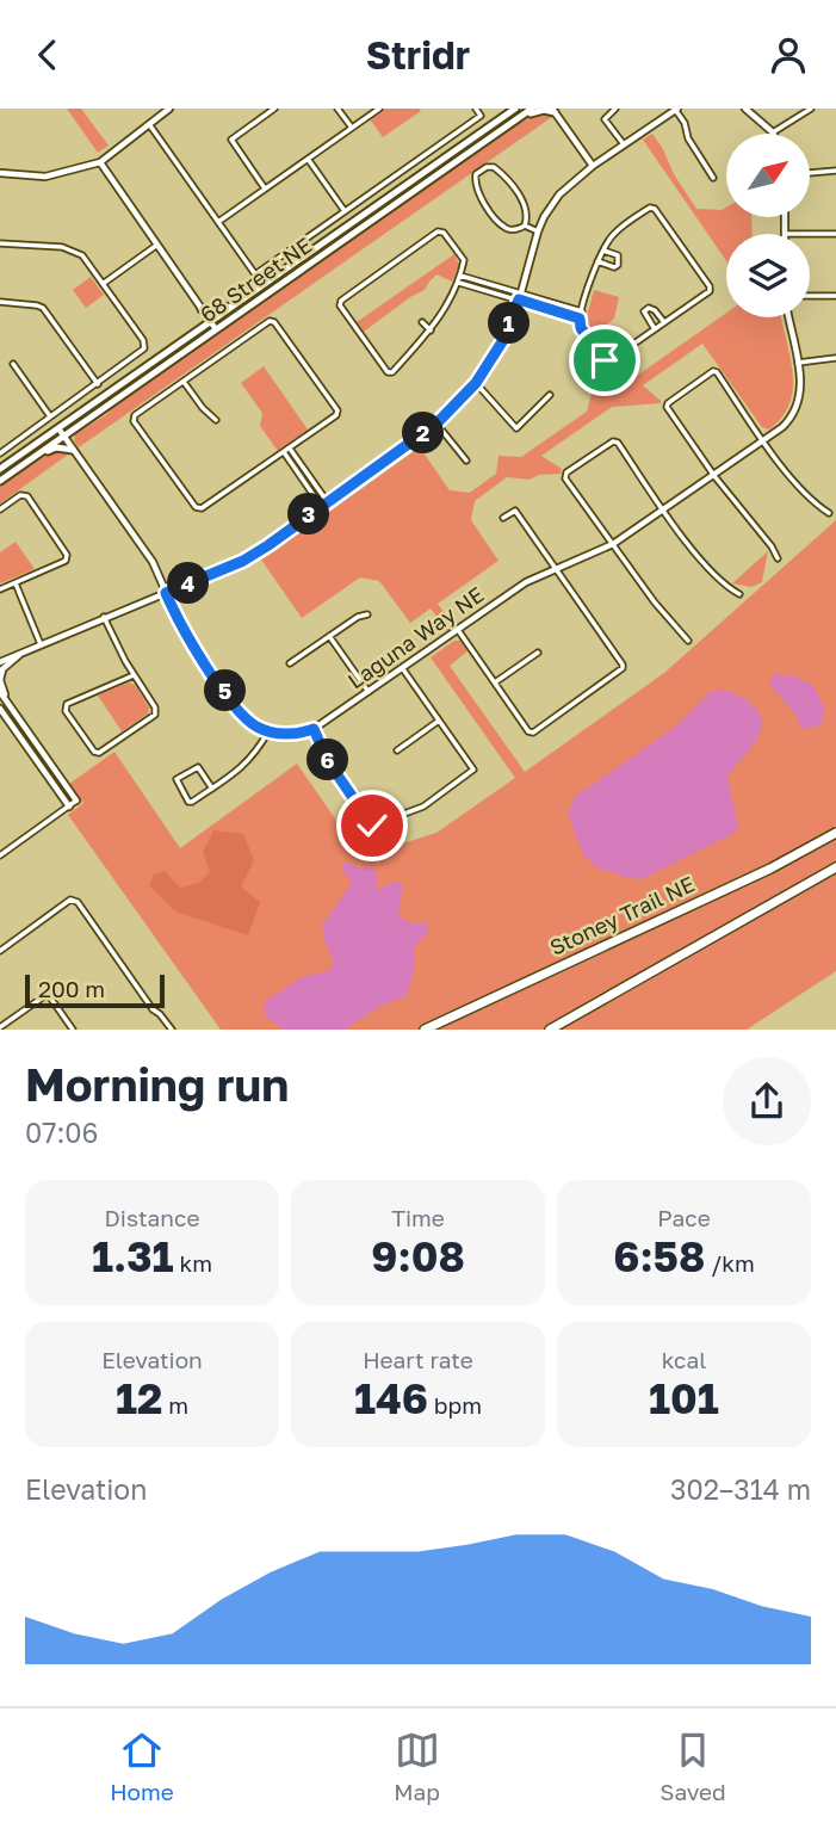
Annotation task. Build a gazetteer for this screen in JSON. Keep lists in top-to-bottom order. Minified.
{"streets":{"highway":["Stoney Trail NE"],"main road":["68 Street NE"],"street":["Laguna Way NE"]},"scale_bar":"200 m","north":"top right","page":{"header":"Stridr","pins":["1","2","3","4","5","6"],"scale":"200 m","heading":["Morning run","07:06"],"stats":[["Distance","1.31 km"],["Time","9:08"],["Pace","6:58 /km"],["Elevation","12 m"],["Heart rate","146 bpm"],["kcal","101"]],"chart":["Elevation","302–314 m"],"tabs":["Home","Map","Saved"]}}
